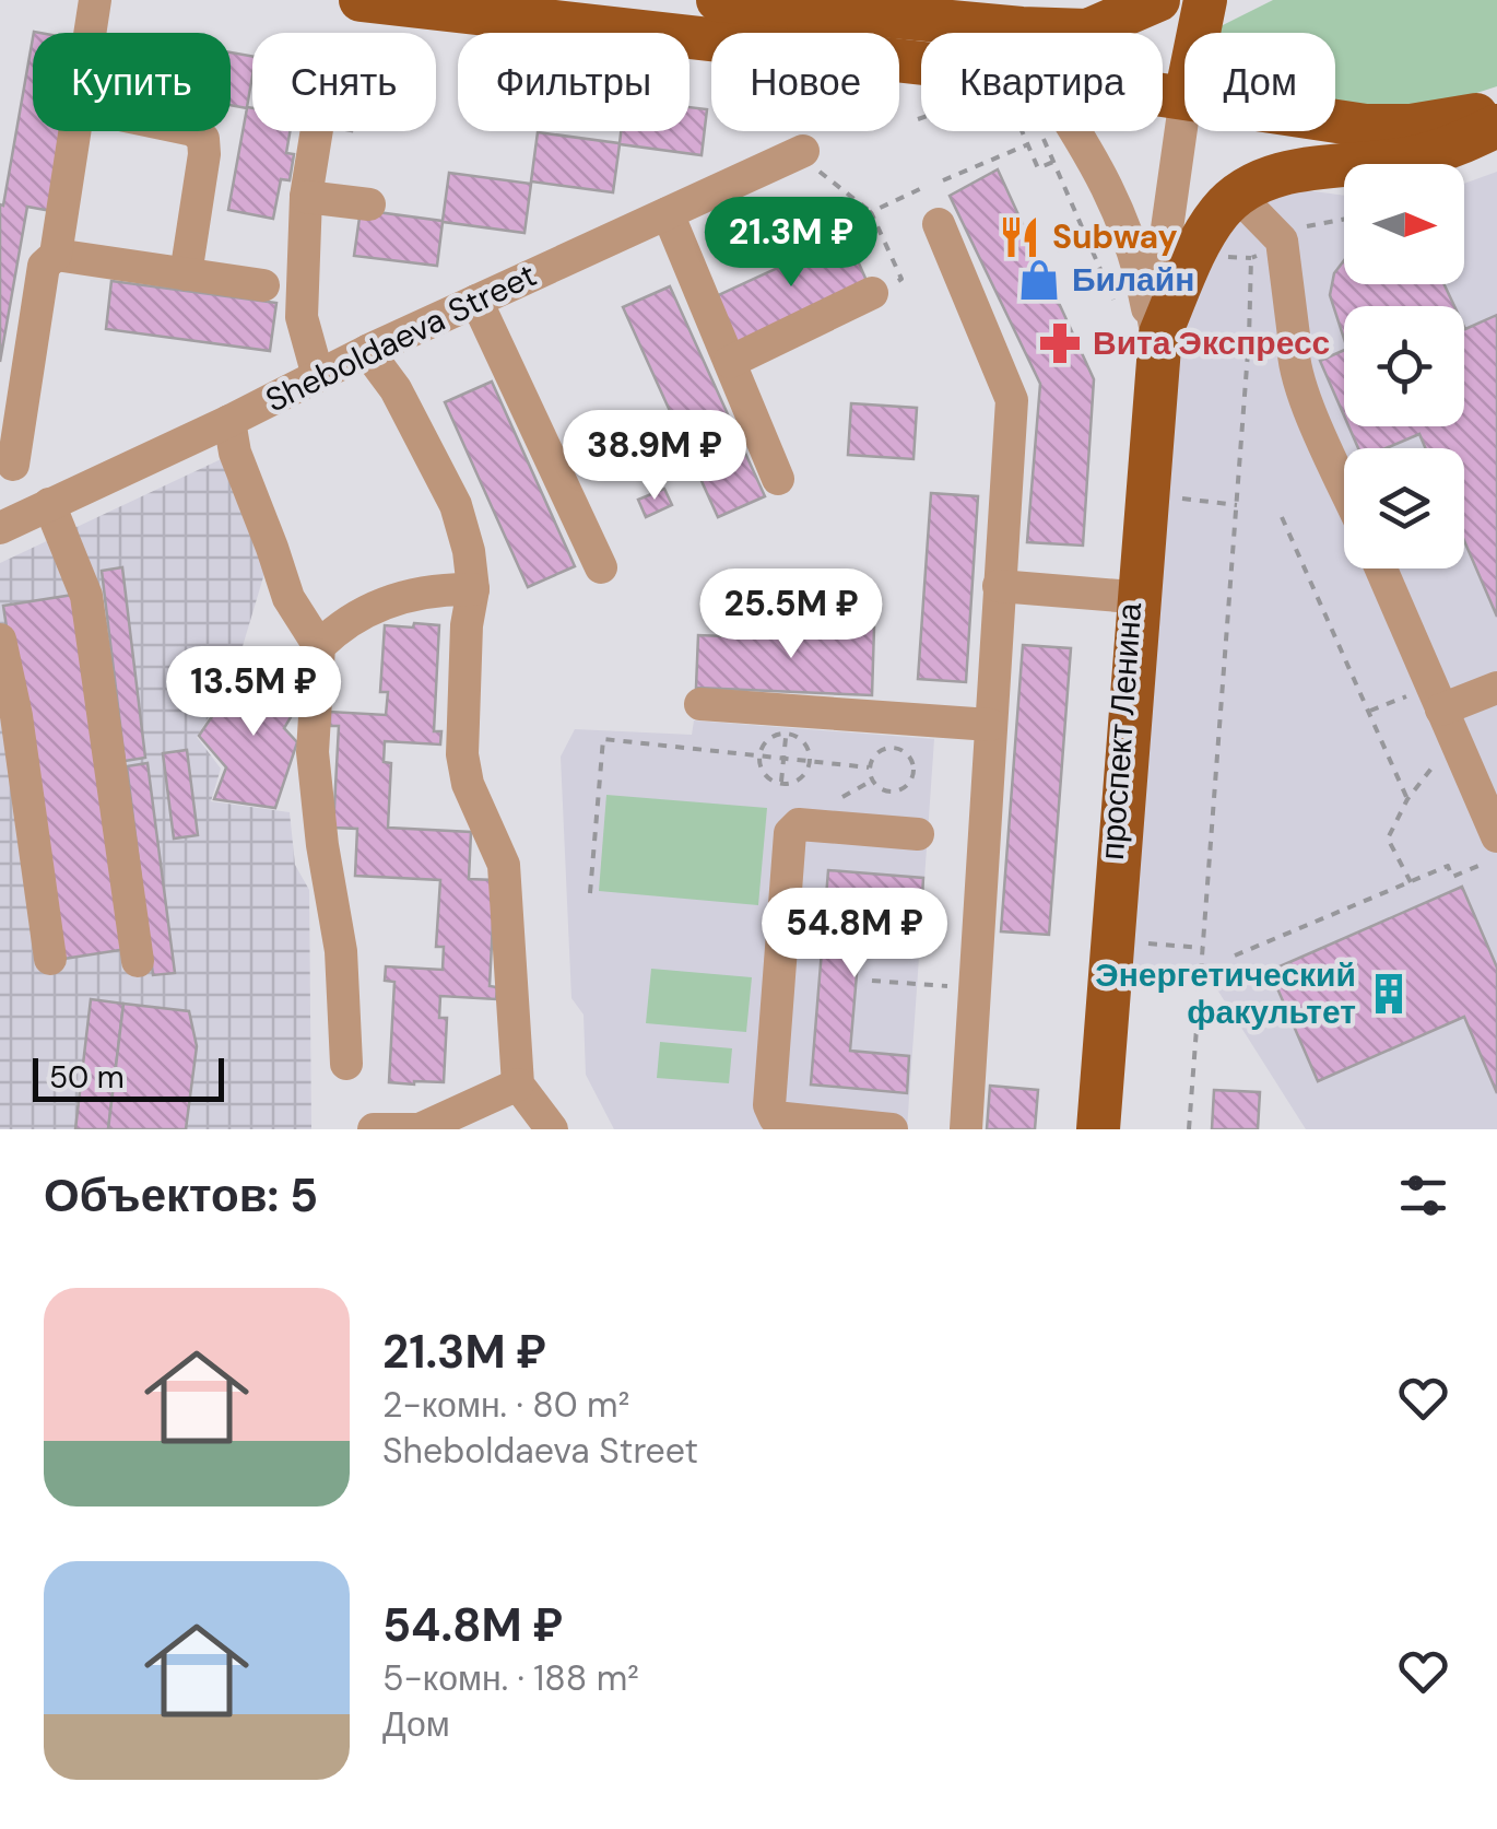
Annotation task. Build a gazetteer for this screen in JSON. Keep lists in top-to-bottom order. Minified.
{"streets":{"street":["Sheboldaeva Street","проспект Ленина"]},"places":{"restaurant":["Subway"],"shop":["Билайн"],"pharmacy":["Вита Экспресс"],"building":["Энергетический факультет"]},"scale_bar":"50 m","north":"right","page":{"chip":["Купить","Снять","Фильтры","Новое","Квартира","Дом"],"price":["21.3M ₽","38.9M ₽","25.5M ₽","13.5M ₽","54.8M ₽"],"scale":"50 m","heading":"Объектов: 5","list":[{"name":"21.3M ₽","note":"2-комн. · 80 m² · Sheboldaeva Street"},{"name":"54.8M ₽","note":"5-комн. · 188 m² · Дом"}]}}
